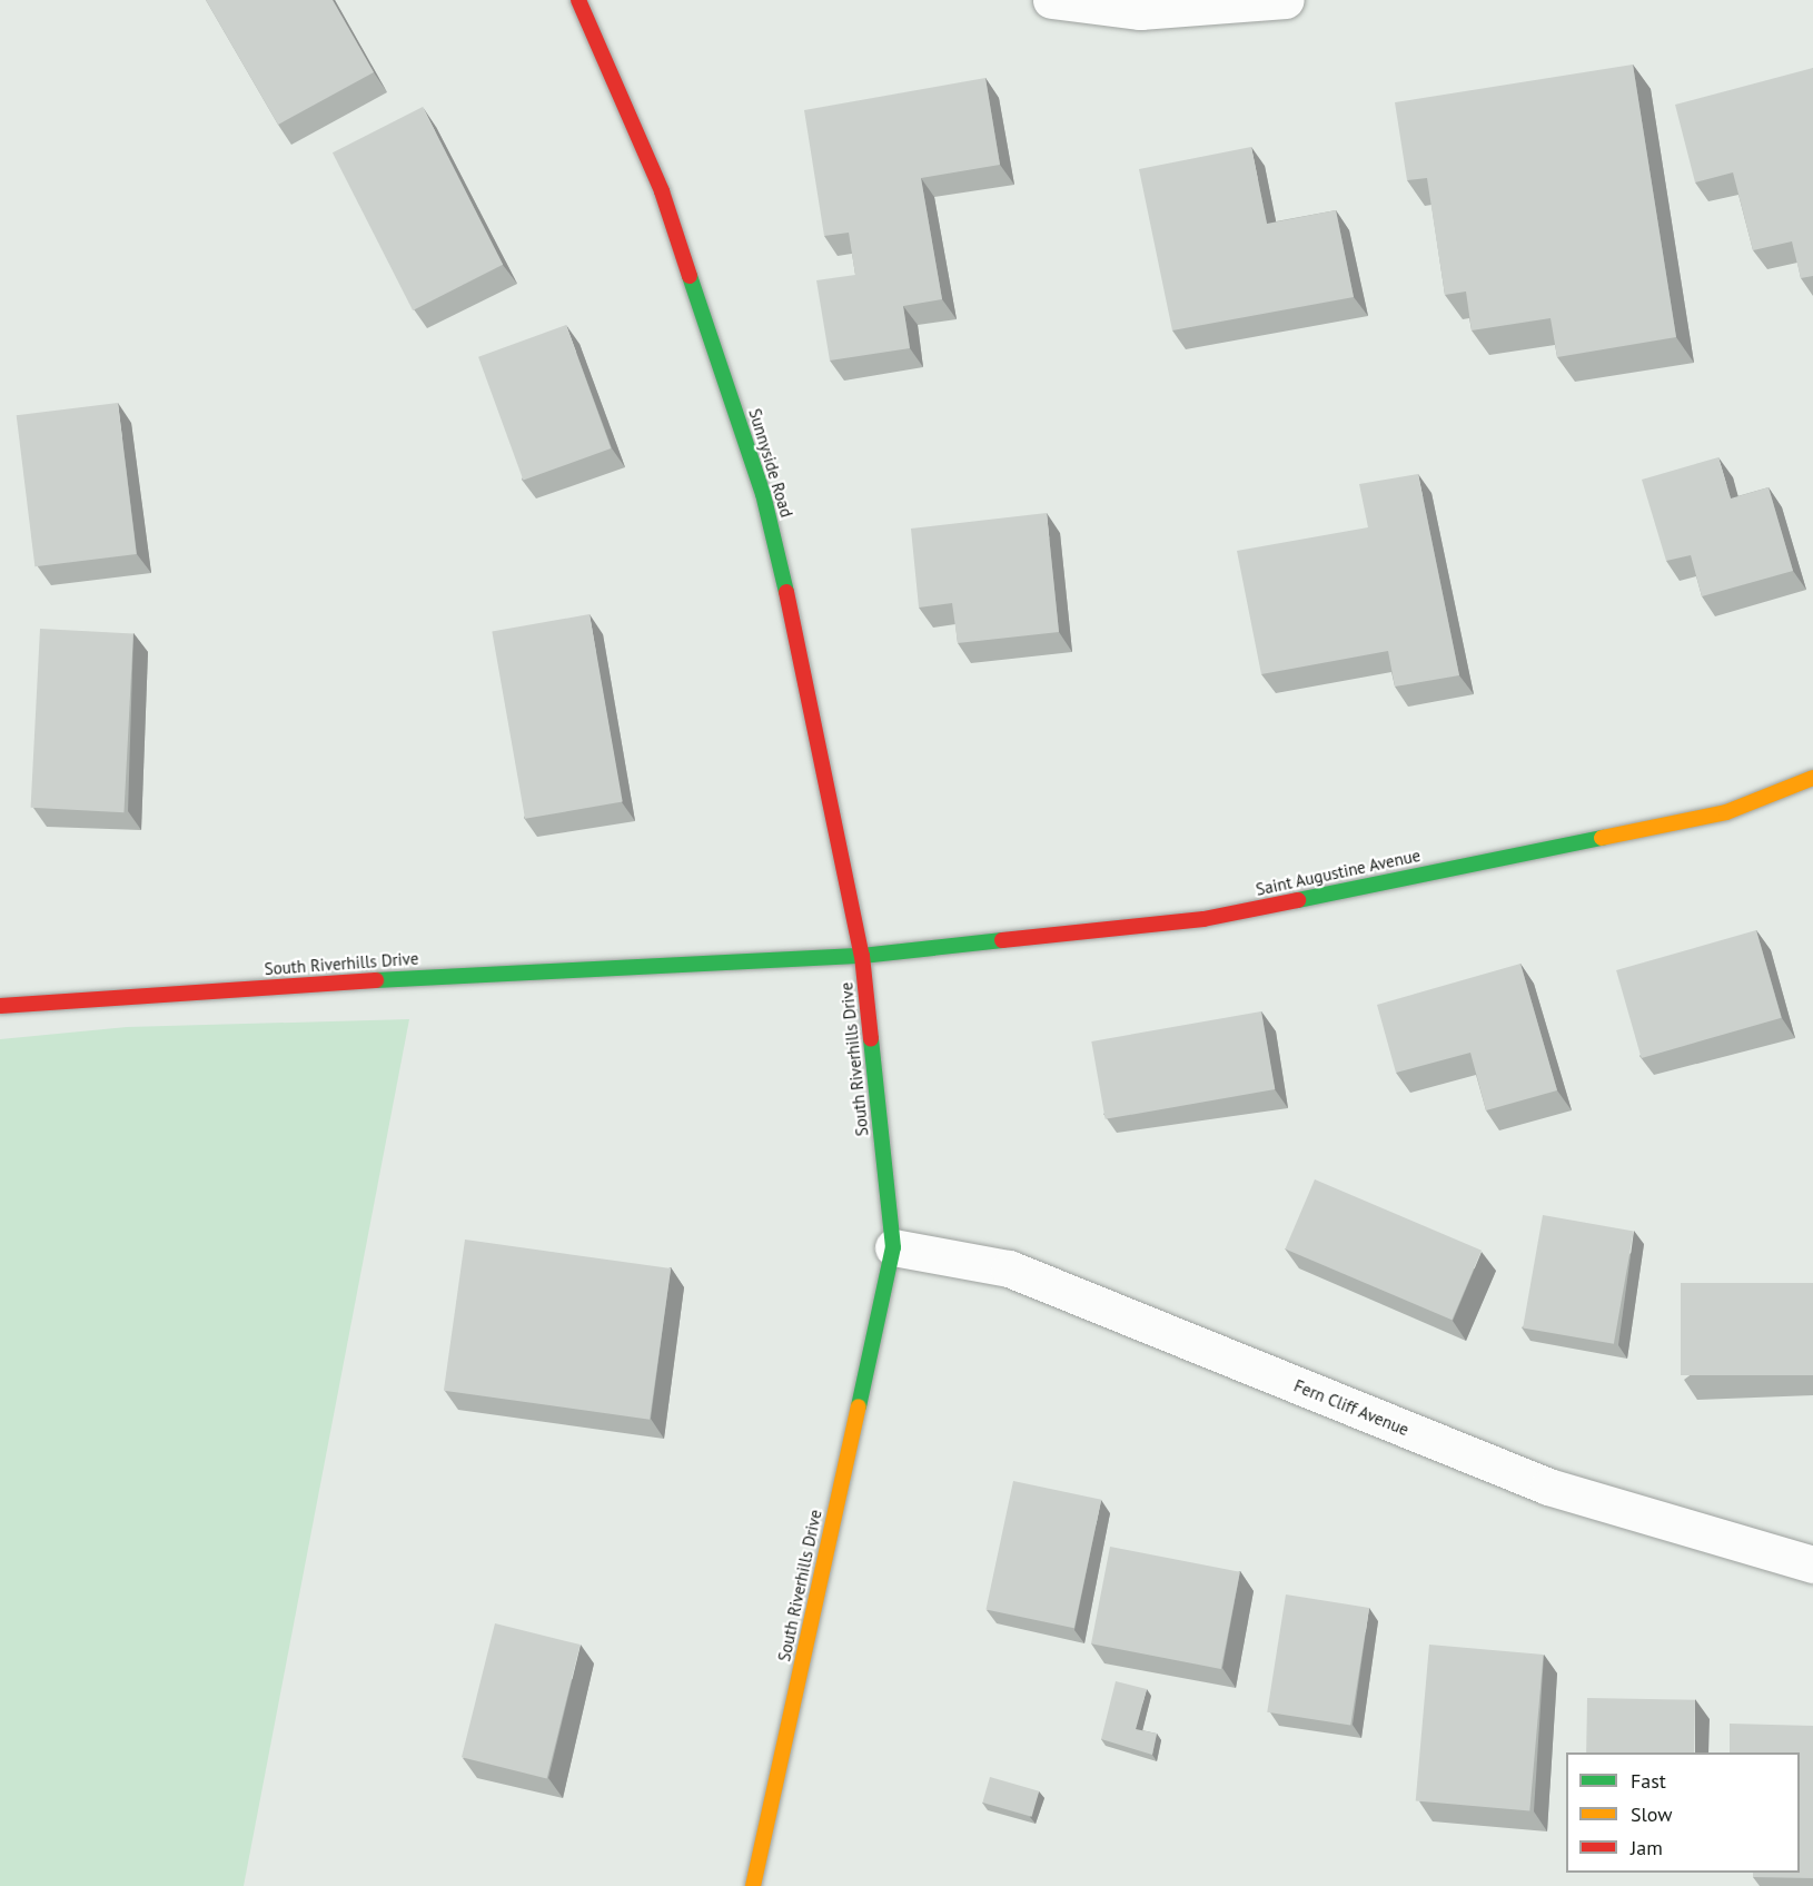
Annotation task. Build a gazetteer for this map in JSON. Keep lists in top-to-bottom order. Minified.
{"streets":{"street":["Sunnyside Road","Saint Augustine Avenue","South Riverhills Drive","Fern Cliff Avenue"]},"crossings":[["Sunnyside Road","Saint Augustine Avenue"],["Sunnyside Road","South Riverhills Drive"],["Saint Augustine Avenue","South Riverhills Drive"],["South Riverhills Drive","Fern Cliff Avenue"]],"legend":["Fast","Slow","Jam"]}
